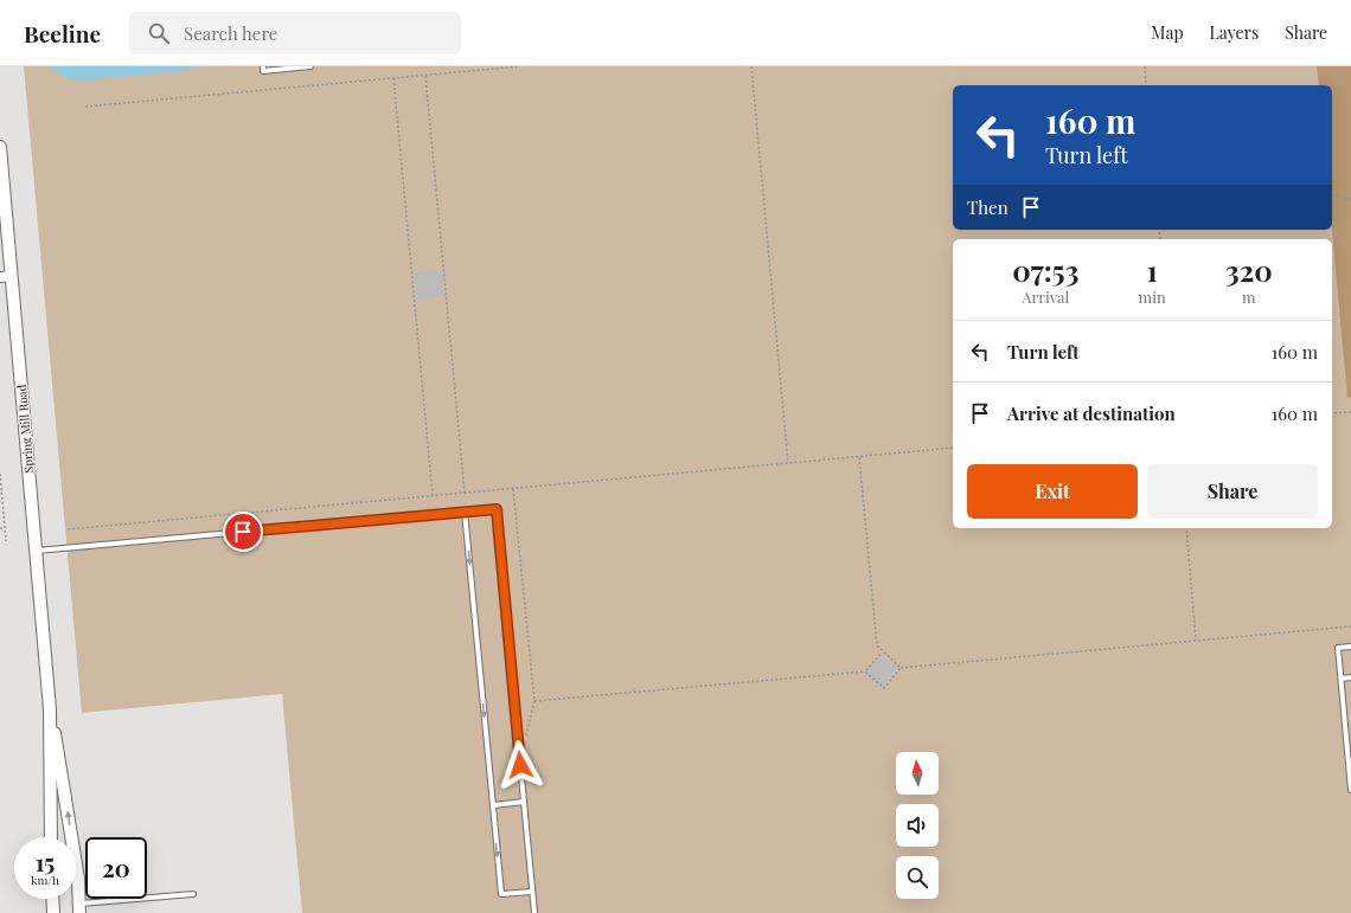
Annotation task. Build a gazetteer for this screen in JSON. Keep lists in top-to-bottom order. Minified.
{"streets":{"street":["Spring Mill Road"]},"north":"top","page":{"header":"Beeline","search":"Search here","nav":["Map","Layers","Share"],"turn":["160 m","Turn left"],"then":"Then","eta":["07:53","Arrival","1","min","320","m"],"list":[{"name":"Turn left","value":"160 m"},{"name":"Arrive at destination","value":"160 m"}],"buttons":["Exit","Share"],"speed":"15 km/h","limit":"20"}}
